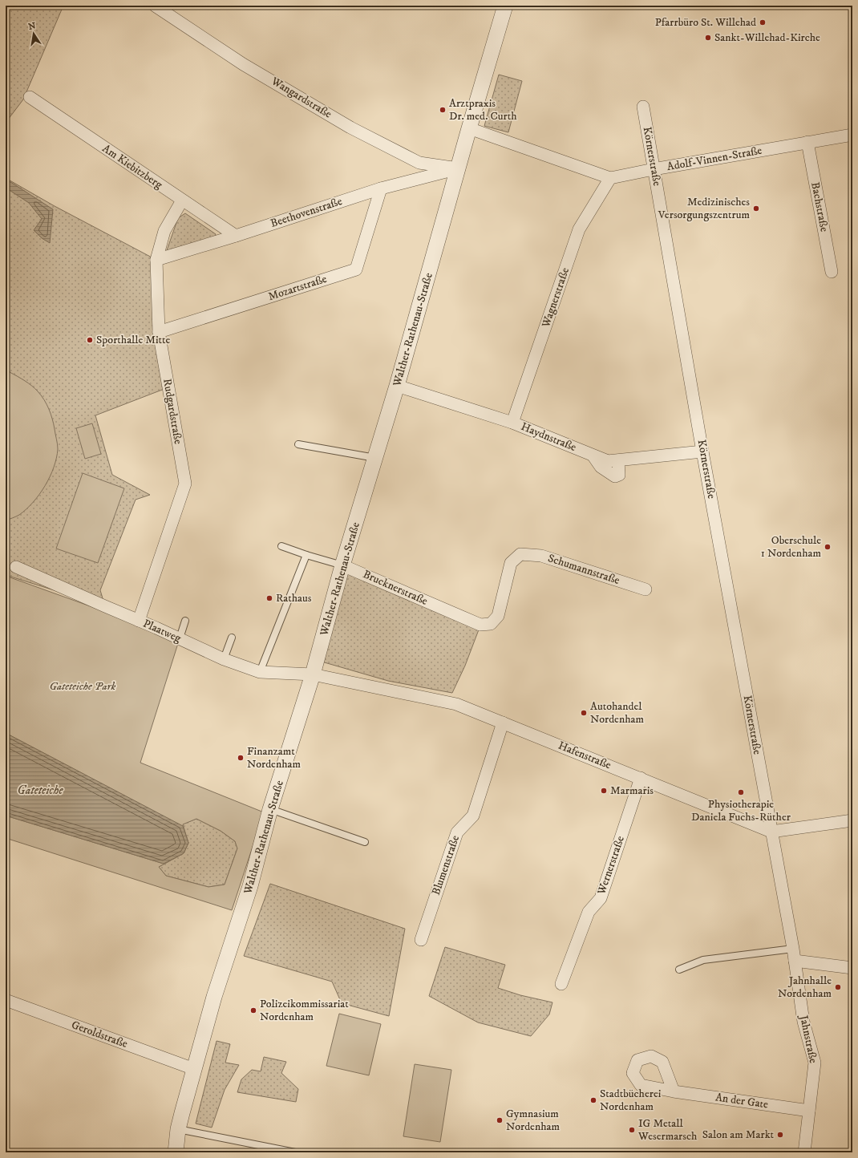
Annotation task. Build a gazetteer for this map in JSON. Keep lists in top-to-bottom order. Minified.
{"streets":{"street":["Wangardstraße","Körnerstraße","Adolf-Vinnen-Straße","Am Kiebitzberg","Bachstraße","Beethovenstraße","Mozartstraße","Wagnerstraße","Walther-Rathenau-Straße","Rudgardstraße","Haydnstraße","Schumannstraße","Brucknerstraße","Plaatweg","Hafenstraße","Blumenstraße","Wernerstraße","Geroldstraße","Jahnstraße","An der Gate"]},"crossings":[["Wangardstraße","Beethovenstraße"],["Wangardstraße","Walther-Rathenau-Straße"],["Körnerstraße","Adolf-Vinnen-Straße"],["Körnerstraße","Haydnstraße"],["Körnerstraße","Hafenstraße"],["Körnerstraße","Jahnstraße"],["Adolf-Vinnen-Straße","Bachstraße"],["Adolf-Vinnen-Straße","Wagnerstraße"],["Am Kiebitzberg","Beethovenstraße"],["Am Kiebitzberg","Rudgardstraße"],["Beethovenstraße","Mozartstraße"],["Beethovenstraße","Walther-Rathenau-Straße"],["Beethovenstraße","Rudgardstraße"],["Mozartstraße","Rudgardstraße"],["Wagnerstraße","Haydnstraße"],["Walther-Rathenau-Straße","Haydnstraße"],["Walther-Rathenau-Straße","Brucknerstraße"],["Walther-Rathenau-Straße","Plaatweg"],["Walther-Rathenau-Straße","Hafenstraße"],["Walther-Rathenau-Straße","Geroldstraße"],["Rudgardstraße","Plaatweg"],["Schumannstraße","Brucknerstraße"],["Plaatweg","Hafenstraße"],["Hafenstraße","Blumenstraße"],["Hafenstraße","Wernerstraße"],["Hafenstraße","Jahnstraße"],["Jahnstraße","An der Gate"]],"water":["Gateteiche"],"parks":["Gateteiche Park"],"places":["Pfarrbüro St. Willehad","Sankt-Willehad-Kirche","Arztpraxis Dr. med. Curth","Medizinisches Versorgungszentrum","Sporthalle Mitte","Oberschule 1 Nordenham","Rathaus","Autohandel Nordenham","Finanzamt Nordenham","Marmaris","Physiotherapie Daniela Fuchs-Rüther","Jahnhalle Nordenham","Polizeikommissariat Nordenham","Stadtbücherei Nordenham","Gymnasium Nordenham","IG Metall Wesermarsch","Salon am Markt"],"north":"top"}
